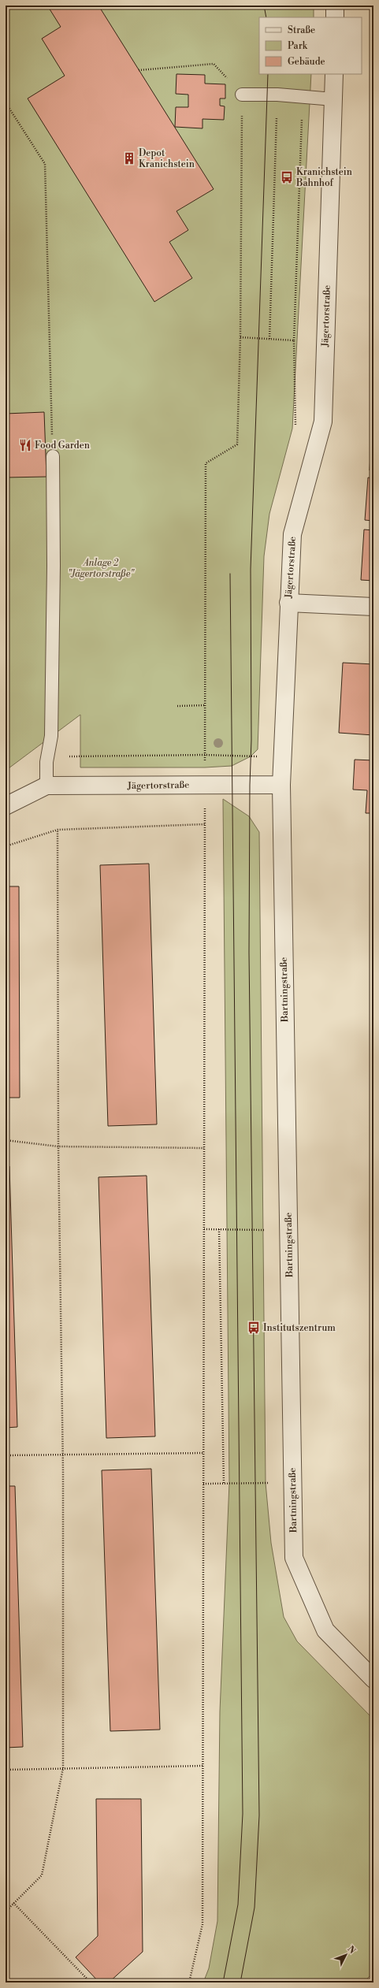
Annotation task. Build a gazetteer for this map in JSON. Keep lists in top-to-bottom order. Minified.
{"streets":{"street":["Jägertorstraße","Bartningstraße"]},"crossings":[["Jägertorstraße","Bartningstraße"]],"parks":["Anlage 2 \"Jägertorstraße\""],"places":{"building":["Depot Kranichstein"],"bus stop":["Kranichstein Bahnhof","Institutszentrum"],"restaurant":["Food Garden"]},"legend":["Straße","Park","Gebäude"],"north":"top right"}
